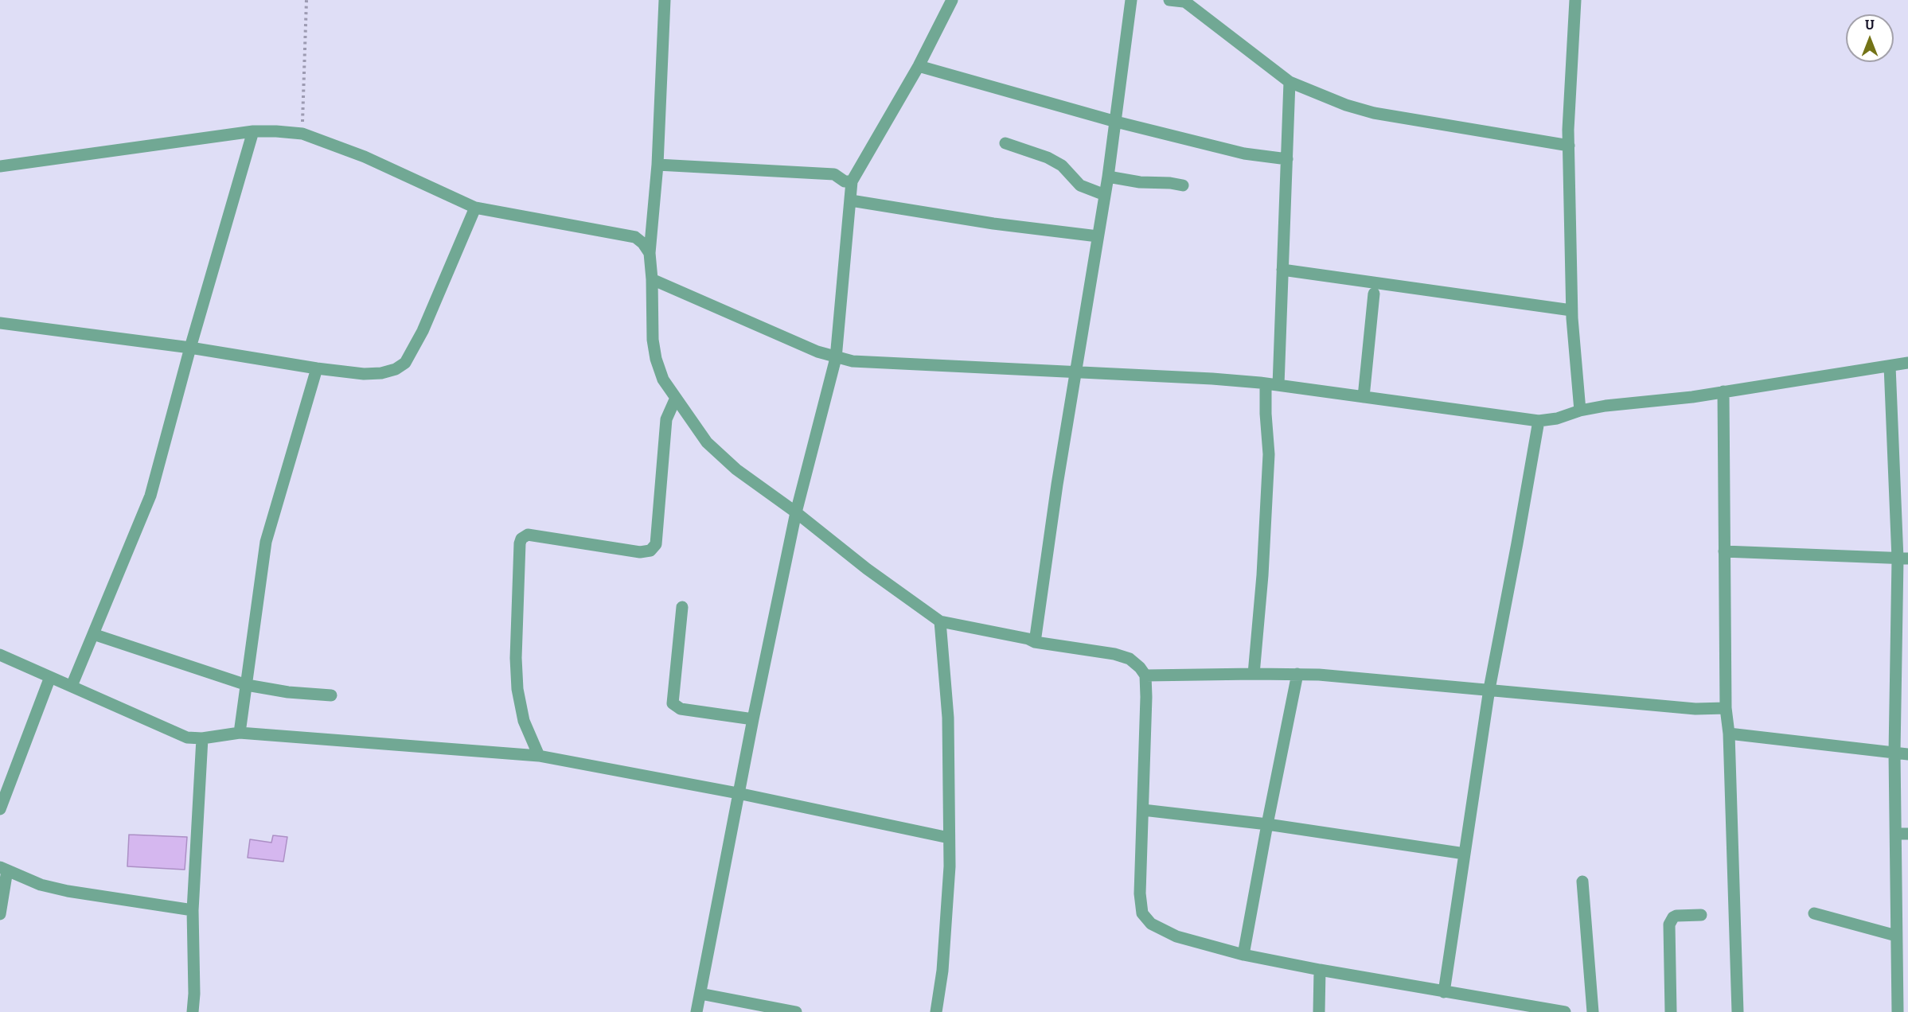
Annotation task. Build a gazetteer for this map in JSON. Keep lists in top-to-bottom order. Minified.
{"north":"top"}
